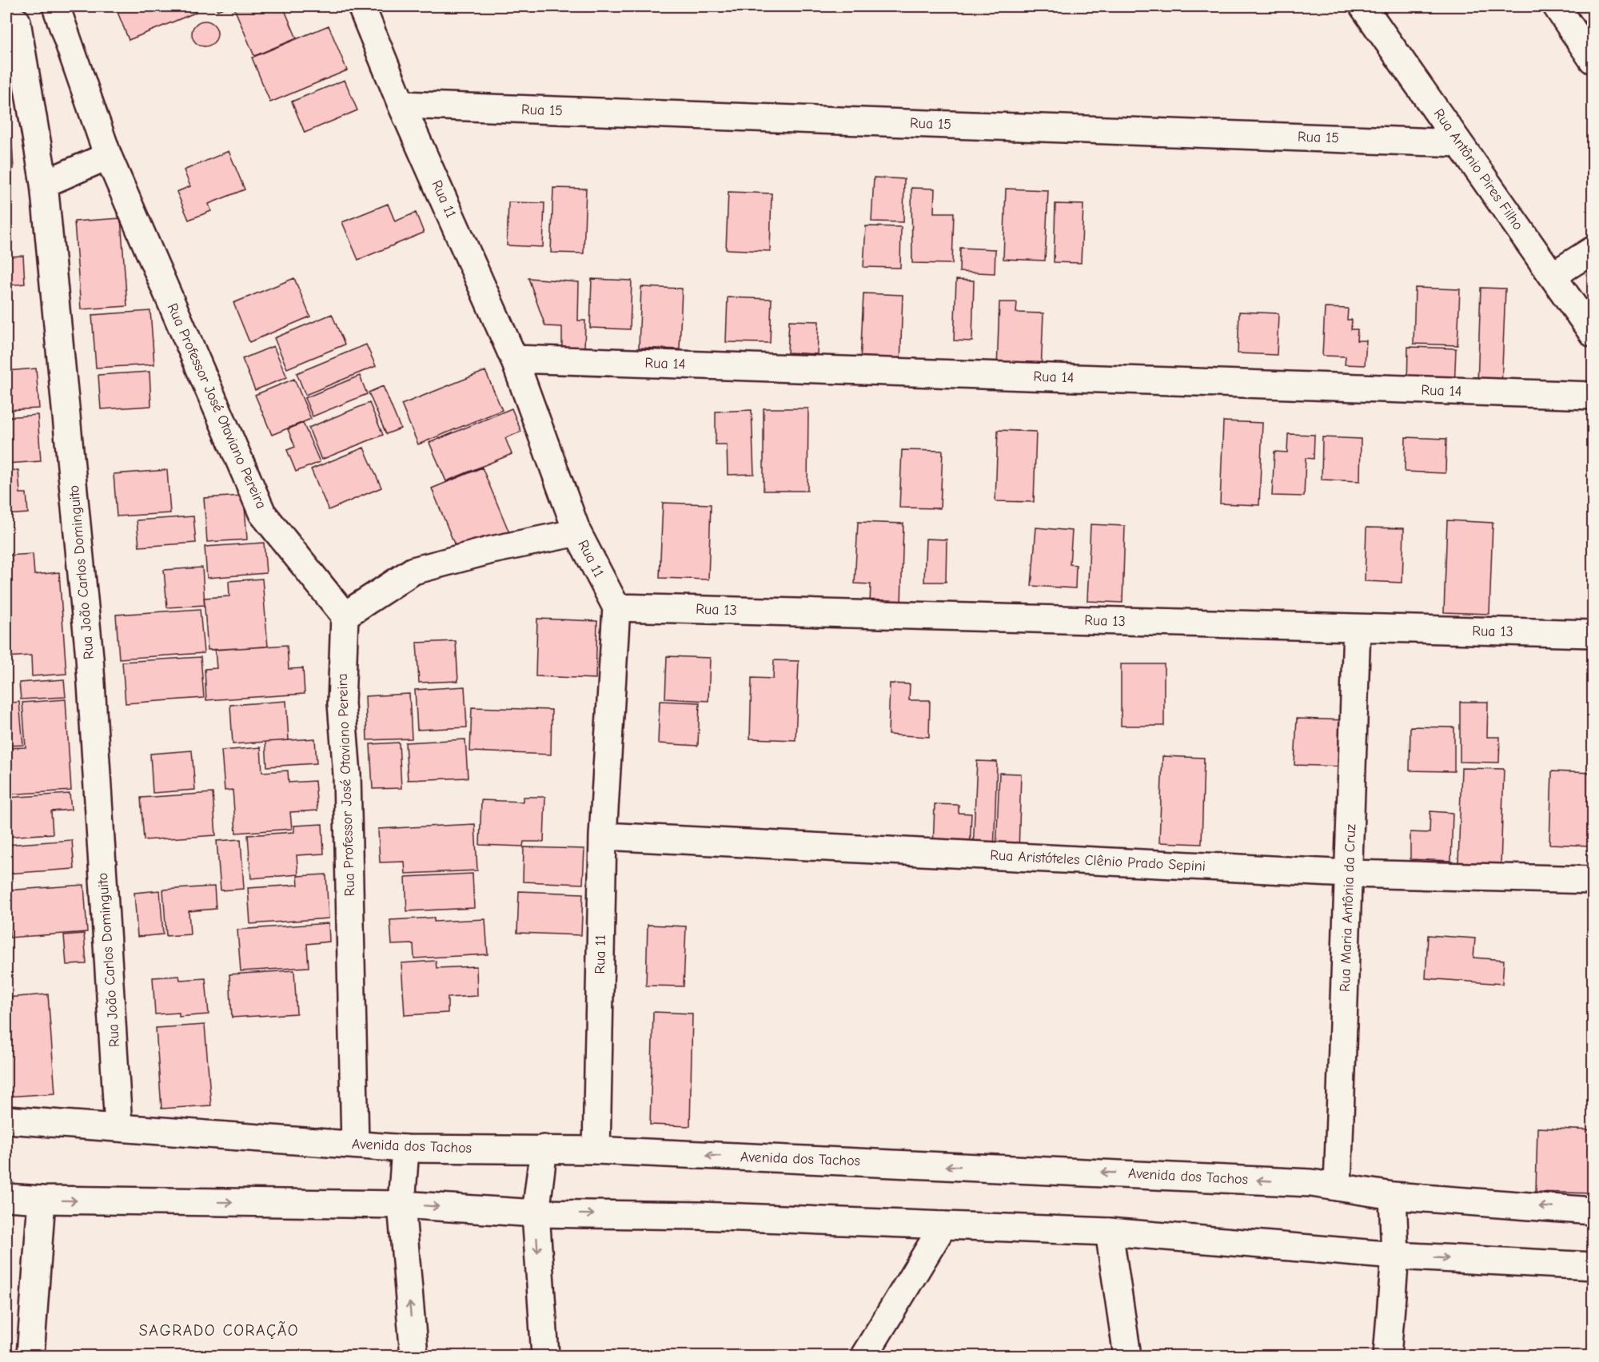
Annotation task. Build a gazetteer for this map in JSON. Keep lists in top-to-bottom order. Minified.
{"streets":{"street":["Rua 15","Rua Antônio Pires Filho","Rua 11","Rua 14","Rua Professor José Otaviano Pereira","Rua João Carlos Dominguito","Rua 13","Rua Aristóteles Clênio Prado Sepini","Rua Maria Antônia da Cruz","Avenida dos Tachos"]},"crossings":[["Rua 15","Rua Antônio Pires Filho"],["Rua 15","Rua 11"],["Rua 11","Rua 14"],["Rua 11","Rua 13"],["Rua 11","Rua Aristóteles Clênio Prado Sepini"],["Rua 11","Avenida dos Tachos"],["Rua Professor José Otaviano Pereira","Avenida dos Tachos"],["Rua João Carlos Dominguito","Avenida dos Tachos"],["Rua 13","Rua Maria Antônia da Cruz"],["Rua Aristóteles Clênio Prado Sepini","Rua Maria Antônia da Cruz"],["Rua Maria Antônia da Cruz","Avenida dos Tachos"]],"districts":["SAGRADO CORAÇÃO"]}
